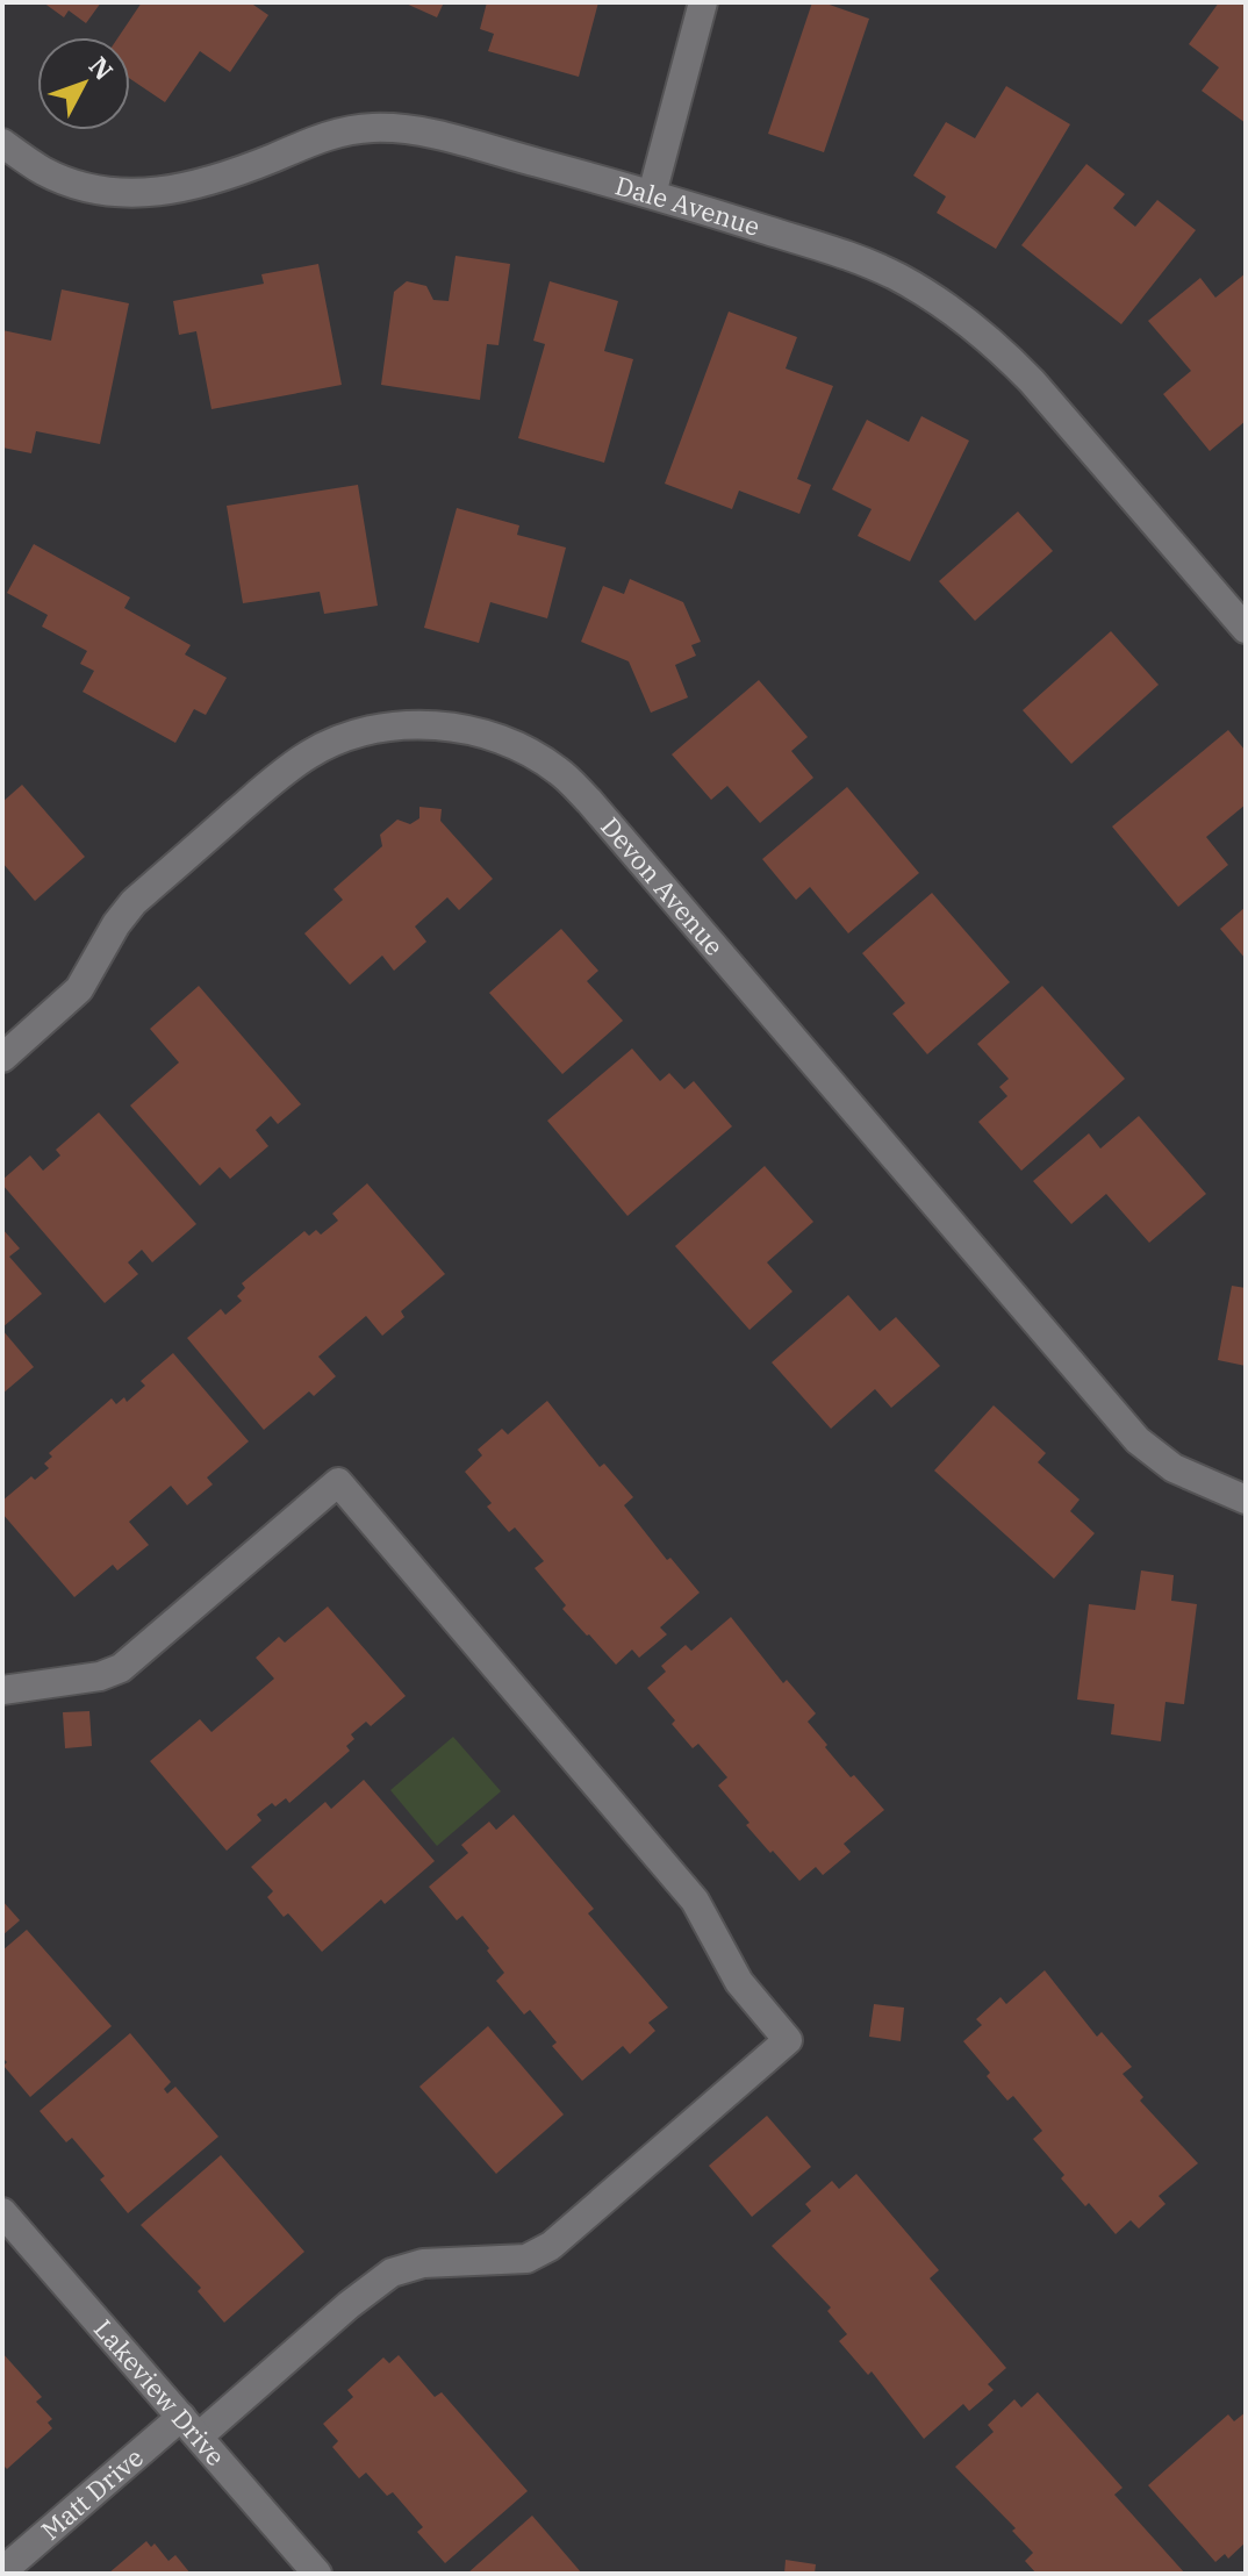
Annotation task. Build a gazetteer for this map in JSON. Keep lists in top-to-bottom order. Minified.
{"streets":{"street":["Dale Avenue","Devon Avenue","Lakeview Drive","Matt Drive"]},"crossings":[["Lakeview Drive","Matt Drive"]],"north":"top right"}
